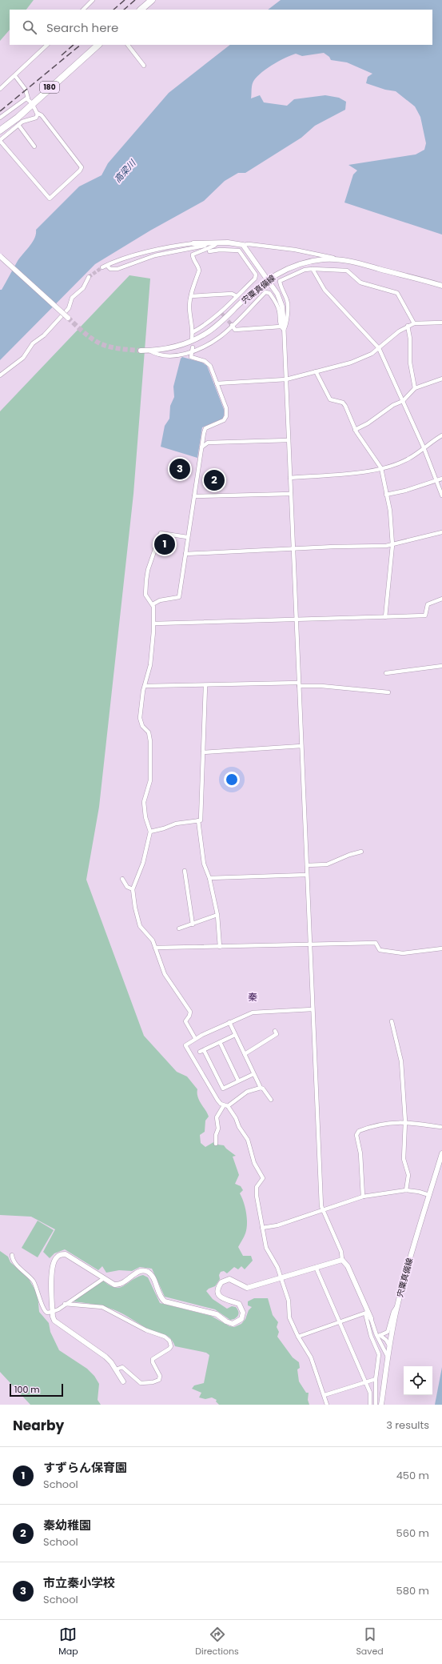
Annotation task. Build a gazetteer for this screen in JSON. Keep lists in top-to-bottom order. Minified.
{"streets":{"highway":["180"],"street":["宍粟真備線"]},"districts":["秦"],"water":["高梁川"],"scale_bar":"100 m","page":{"search":"Search here","pins":["3","2","1"],"scale":"100 m","heading":["Nearby","3 results"],"list":[{"mark":"1","name":"すずらん保育園","note":"School","value":"450 m"},{"mark":"2","name":"秦幼稚園","note":"School","value":"560 m"},{"mark":"3","name":"市立秦小学校","note":"School","value":"580 m"}],"nav":["Map","Directions","Saved"]}}
